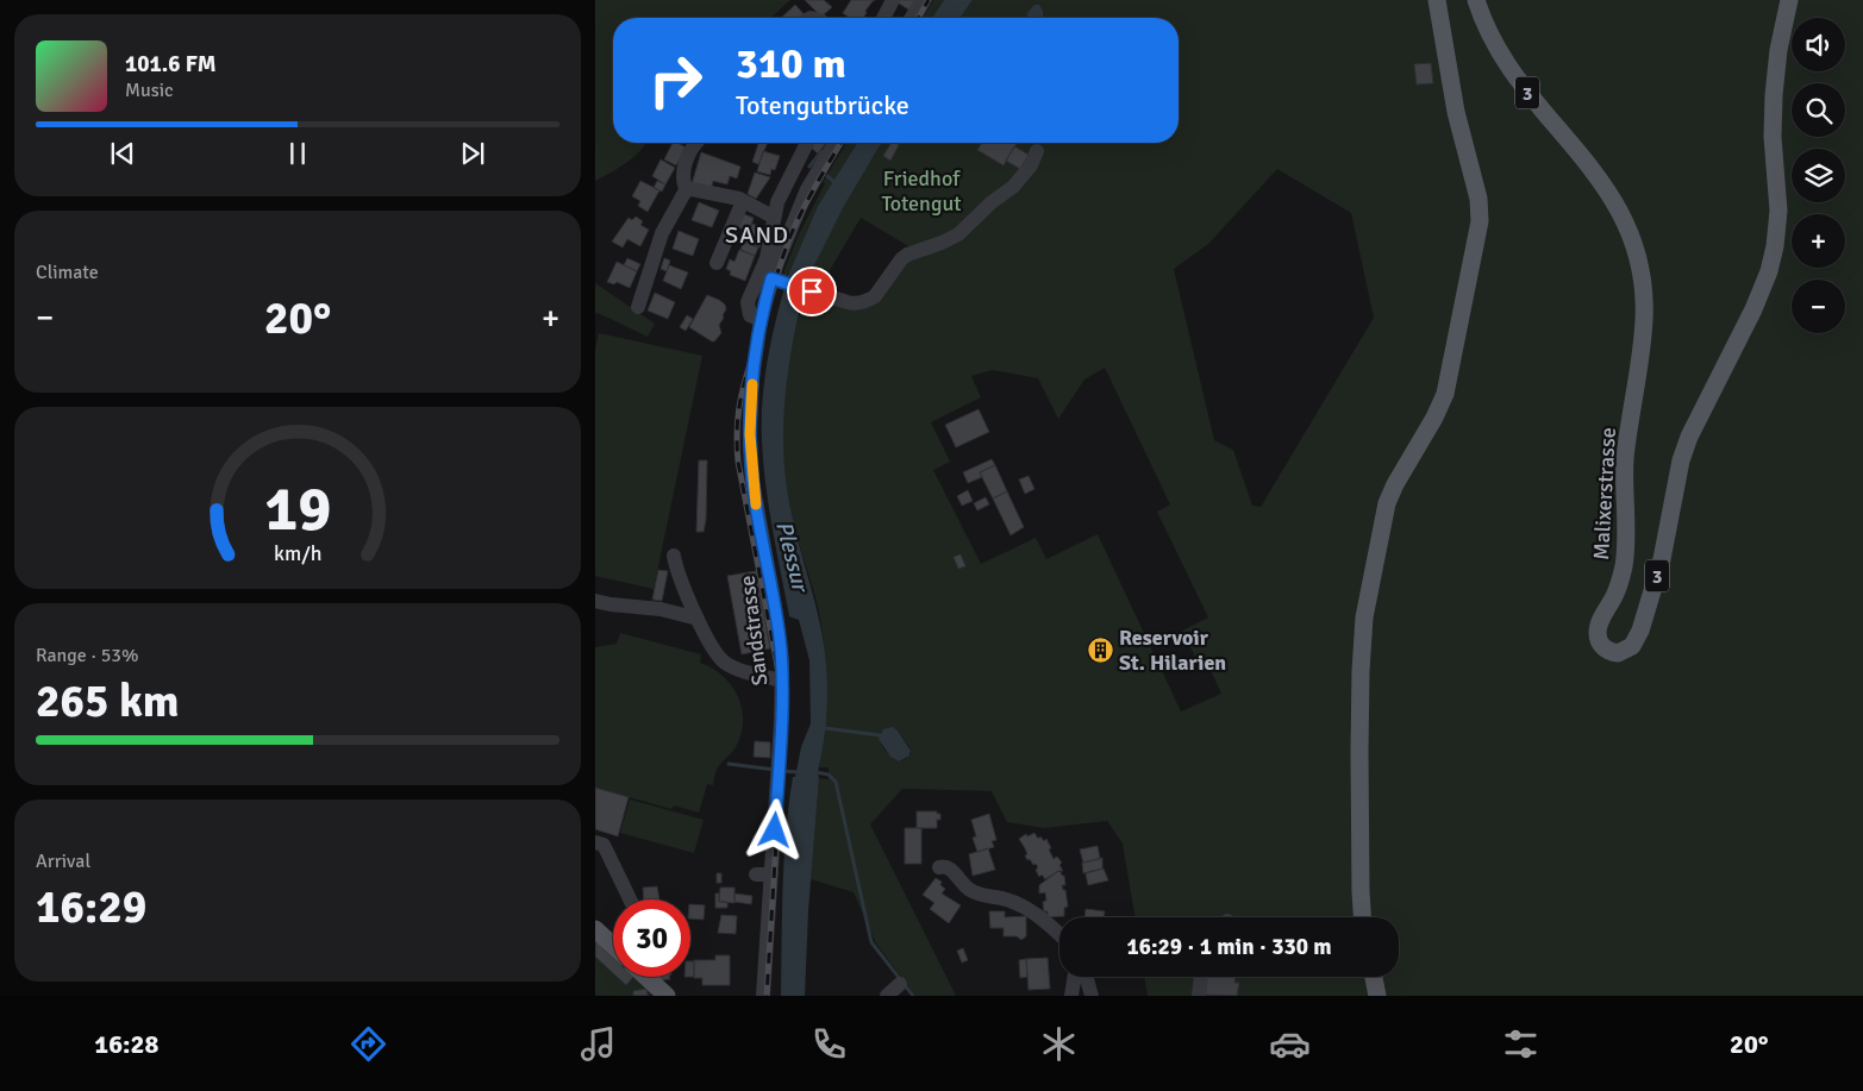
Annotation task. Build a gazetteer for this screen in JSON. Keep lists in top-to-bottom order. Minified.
{"streets":{"main road":["3","Malixerstrasse"],"street":["Sandstrasse"]},"districts":["SAND"],"water":["Plessur"],"parks":["Friedhof Totengut"],"places":{"building":["Reservoir St. Hilarien"]},"page":{"map_buttons":["+","−"],"turn":["310 m","Totengutbrücke"],"song":["101.6 FM","Music"],"tile":["Climate",["Range · 53%","265 km"],["Arrival","16:29"]],"heat":["−","20°","+"],"limit":"30","trip":"16:29 · 1 min · 330 m","tabs":["16:28","20°"],"gauge":["19","km/h"]}}
